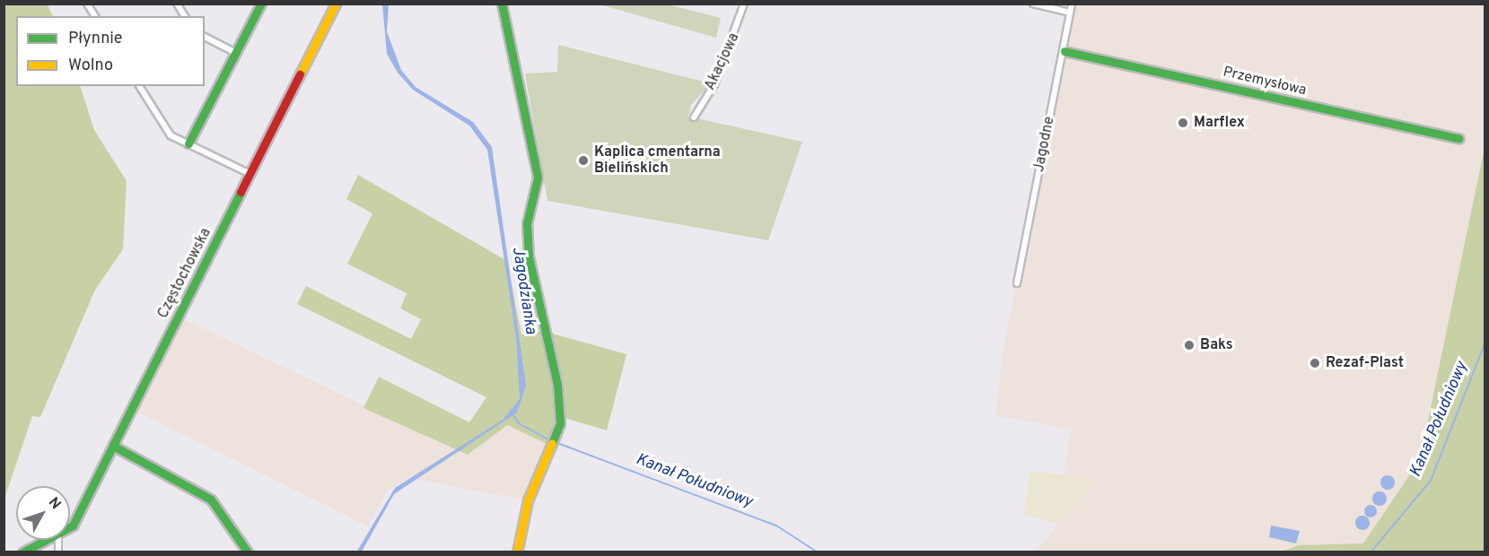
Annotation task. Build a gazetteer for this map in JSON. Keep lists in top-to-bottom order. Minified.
{"streets":{"street":["Akacjowa","Przemysłowa","Jagodne","Częstochowska"]},"crossings":[["Przemysłowa","Jagodne"]],"water":["Jagodzianka","Kanał Południowy"],"places":["Marflex","Kaplica cmentarna Bielińskich","Baks","Rezaf-Plast"],"legend":["Płynnie","Wolno"],"north":"top right"}
